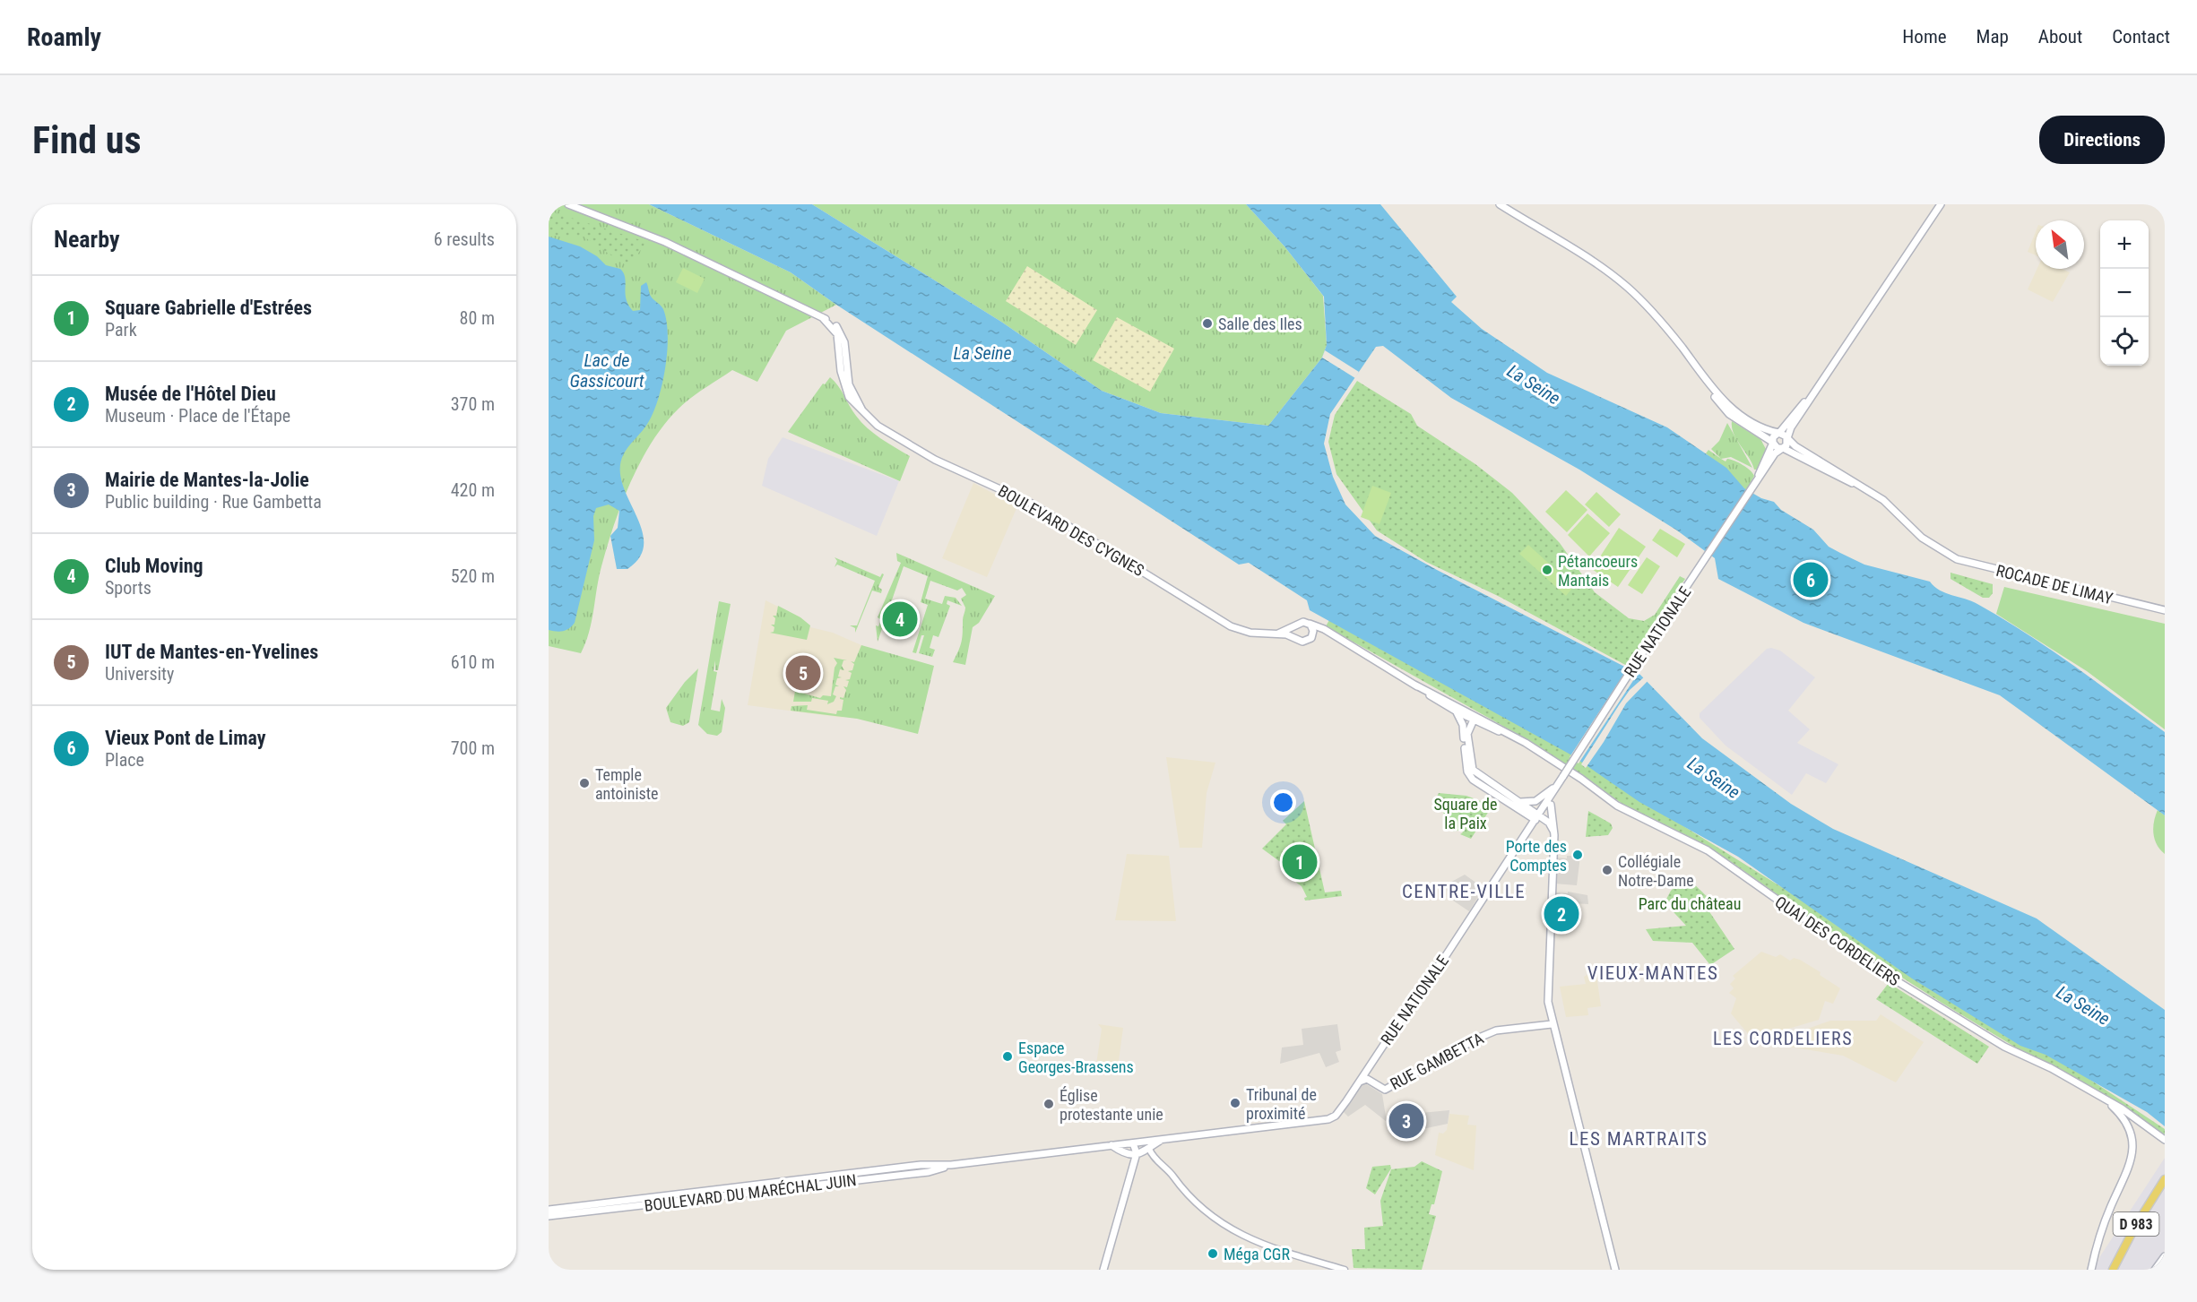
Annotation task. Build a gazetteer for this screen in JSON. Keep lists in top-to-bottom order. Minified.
{"streets":{"main road":["BOULEVARD DES CYGNES","ROCADE DE LIMAY","RUE NATIONALE","QUAI DES CORDELIERS","RUE GAMBETTA","BOULEVARD DU MARÉCHAL JUIN","D 983"]},"crossings":[["RUE NATIONALE","RUE GAMBETTA"],["RUE NATIONALE","BOULEVARD DU MARÉCHAL JUIN"]],"districts":["CENTRE-VILLE","VIEUX-MANTES","LES CORDELIERS","LES MARTRAITS"],"water":["La Seine","Lac de Gassicourt"],"parks":["Square de la Paix","Parc du château"],"places":["Salle des Iles","Pétancoeurs Mantais","Temple antoiniste","Porte des Comptes","Collégiale Notre-Dame","Espace Georges-Brassens","Tribunal de proximité","Église protestante unie","Méga CGR"],"north":"top left","page":{"header":"Roamly","nav":["Home","Map","About","Contact"],"buttons":"Directions","title":"Find us","heading":["Nearby","6 results"],"map_buttons":["+","−"],"list":[{"mark":"1","name":"Square Gabrielle d'Estrées","note":"Park","value":"80 m"},{"mark":"2","name":"Musée de l'Hôtel Dieu","note":"Museum · Place de l'Étape","value":"370 m"},{"mark":"3","name":"Mairie de Mantes-la-Jolie","note":"Public building · Rue Gambetta","value":"420 m"},{"mark":"4","name":"Club Moving","note":"Sports","value":"520 m"},{"mark":"5","name":"IUT de Mantes-en-Yvelines","note":"University","value":"610 m"},{"mark":"6","name":"Vieux Pont de Limay","note":"Place","value":"700 m"}],"pins":["6","4","5","1","2","3"]}}
